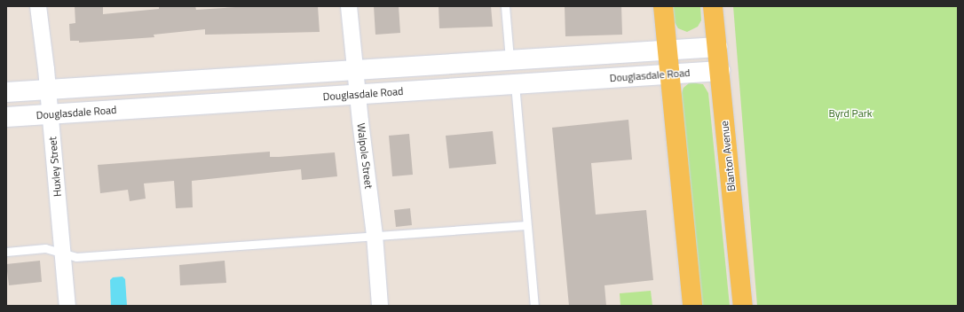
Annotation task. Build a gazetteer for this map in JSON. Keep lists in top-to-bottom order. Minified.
{"streets":{"main road":["Blanton Avenue"],"street":["Douglasdale Road","Walpole Street","Huxley Street"]},"crossings":[["Douglasdale Road","Walpole Street"],["Douglasdale Road","Blanton Avenue"],["Douglasdale Road","Huxley Street"]],"parks":["Byrd Park"]}
